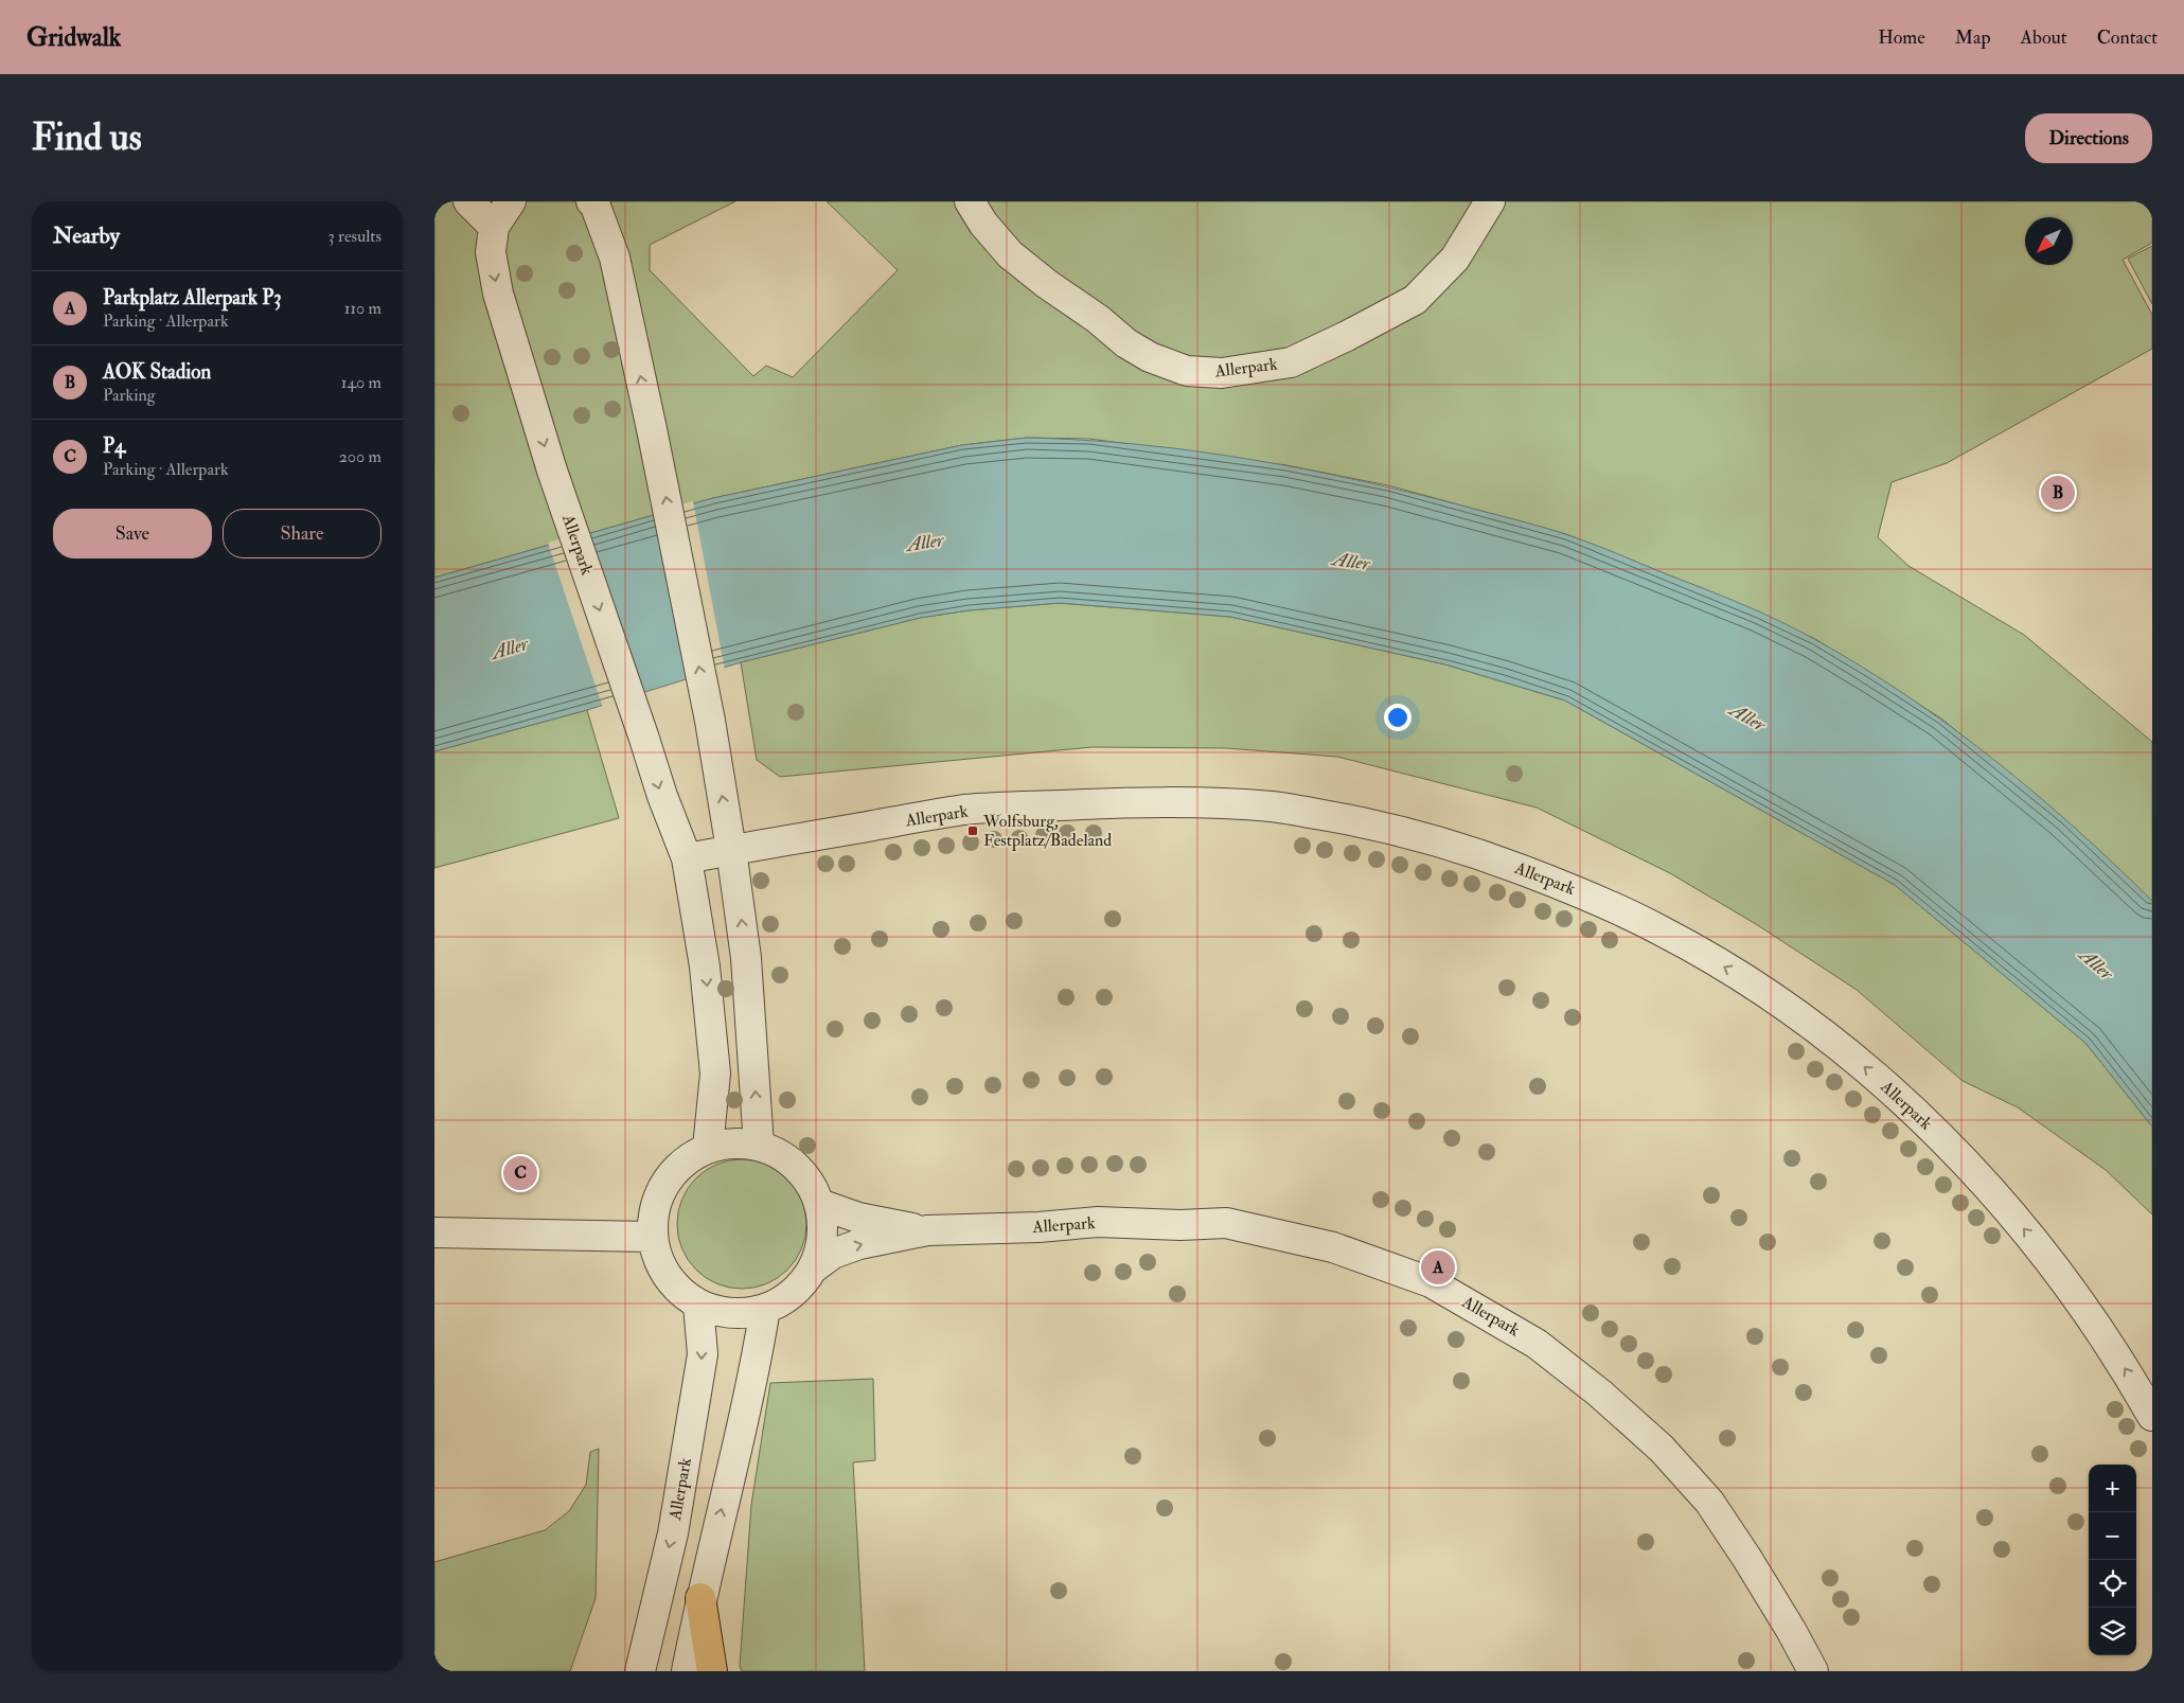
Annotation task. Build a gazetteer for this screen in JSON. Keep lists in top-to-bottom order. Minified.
{"streets":{"street":["Allerpark"]},"water":["Aller"],"places":{"transit":["Wolfsburg, Festplatz/Badeland"]},"north":"bottom left","page":{"header":"Gridwalk","nav":["Home","Map","About","Contact"],"buttons":["Directions",["Save","Share"]],"title":"Find us","heading":["Nearby","3 results"],"list":[{"mark":"A","name":"Parkplatz Allerpark P3","note":"Parking · Allerpark","value":"110 m"},{"mark":"B","name":"AOK Stadion","note":"Parking","value":"140 m"},{"mark":"C","name":"P4","note":"Parking · Allerpark","value":"200 m"}],"pins":["B","C","A"],"map_buttons":["+","−"]}}
